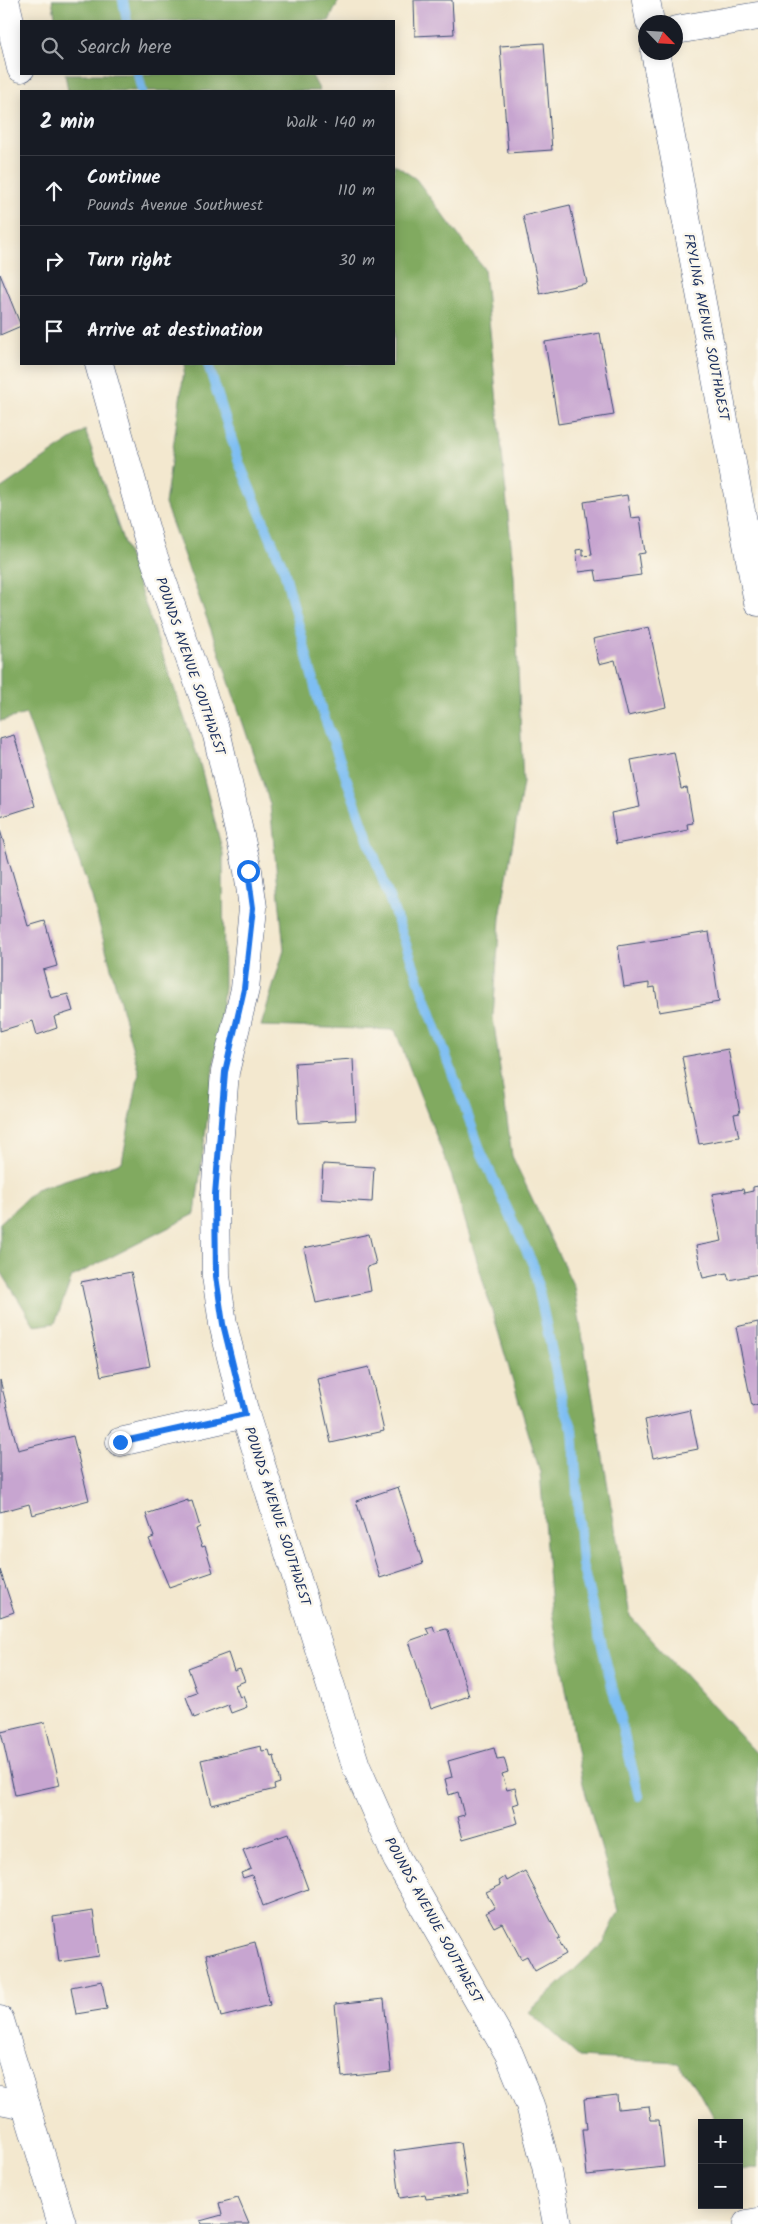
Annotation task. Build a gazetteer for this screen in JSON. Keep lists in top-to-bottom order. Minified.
{"streets":{"street":["FRYLING AVENUE SOUTHWEST","POUNDS AVENUE SOUTHWEST"]},"north":"bottom right","page":{"search":"Search here","heading":["2 min","Walk · 140 m"],"list":[["Continue","Pounds Avenue Southwest","110 m"],["Turn right","30 m"],"Arrive at destination"],"map_buttons":["+","−"]}}
